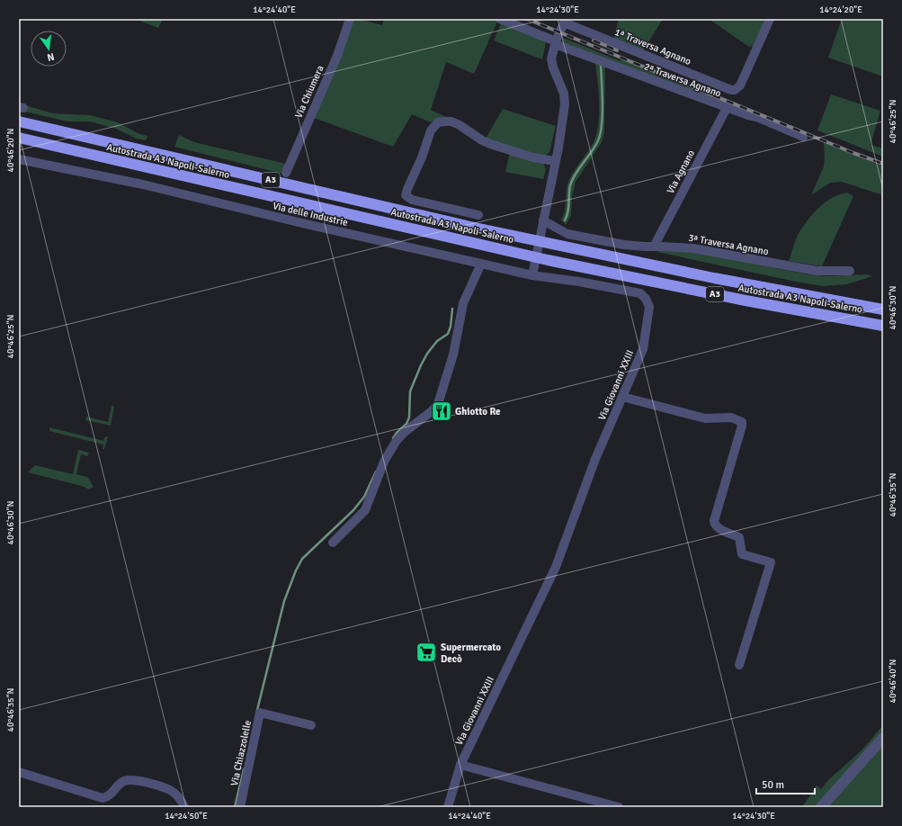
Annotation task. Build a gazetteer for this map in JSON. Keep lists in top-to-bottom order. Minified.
{"streets":{"highway":["Autostrada A3 Napoli-Salerno","A3"],"street":["1ª Traversa Agnano","2ª Traversa Agnano","Via Chiumera","Via Agnano","Via delle Industrie","3ª Traversa Agnano","Via Giovanni XXIII","Via Chiazzolelle"]},"crossings":[["2ª Traversa Agnano","Via Agnano"],["Via Agnano","3ª Traversa Agnano"],["Via delle Industrie","Via Giovanni XXIII"]],"places":{"restaurant":["Ghiotto Re"],"supermarket":["Supermercato Decò"]},"scale_bar":"50 m","north":"bottom","coordinates":["14°24'40\"E","14°24'30\"E","14°24'20\"E","40°46'25\"N","40°46'20\"N","40°46'30\"N","40°46'35\"N","40°46'40\"N","14°24'50\"E"]}
